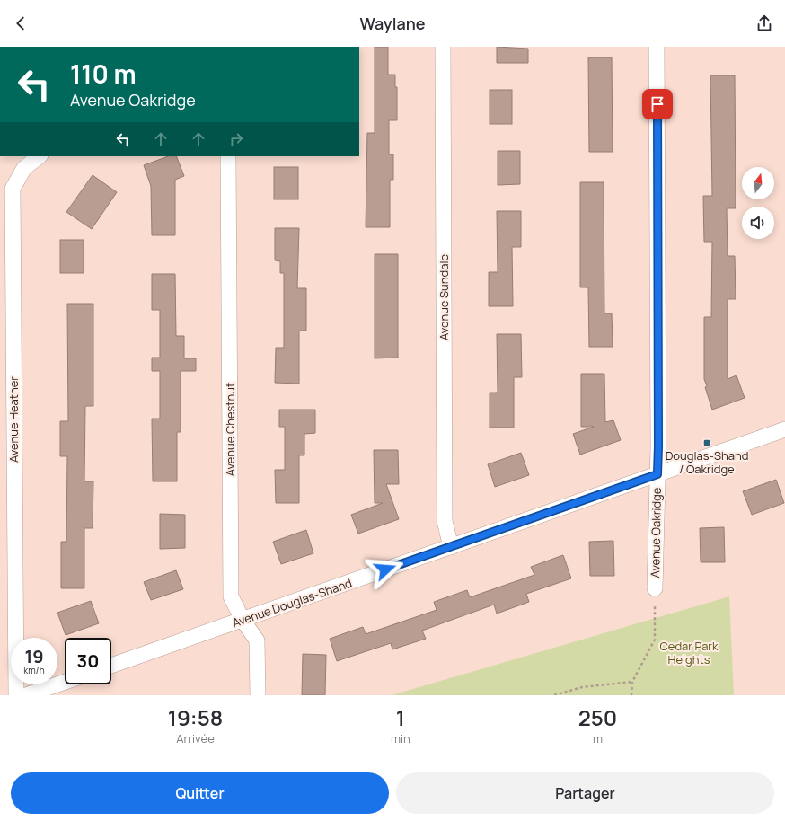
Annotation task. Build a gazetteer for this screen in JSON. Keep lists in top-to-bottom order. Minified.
{"streets":{"street":["Avenue Sundale","Avenue Heather","Avenue Chestnut","Avenue Oakridge","Avenue Douglas-Shand"]},"crossings":[["Avenue Sundale","Avenue Douglas-Shand"],["Avenue Chestnut","Avenue Douglas-Shand"],["Avenue Oakridge","Avenue Douglas-Shand"]],"parks":["Cedar Park Heights"],"places":{"transit":["Douglas-Shand / Oakridge"]},"north":"top","page":{"header":"Waylane","turn":["110 m","Avenue Oakridge"],"speed":"19 km/h","limit":"30","eta":["19:58","Arrivée","1","min","250","m"],"buttons":["Quitter","Partager"]}}
